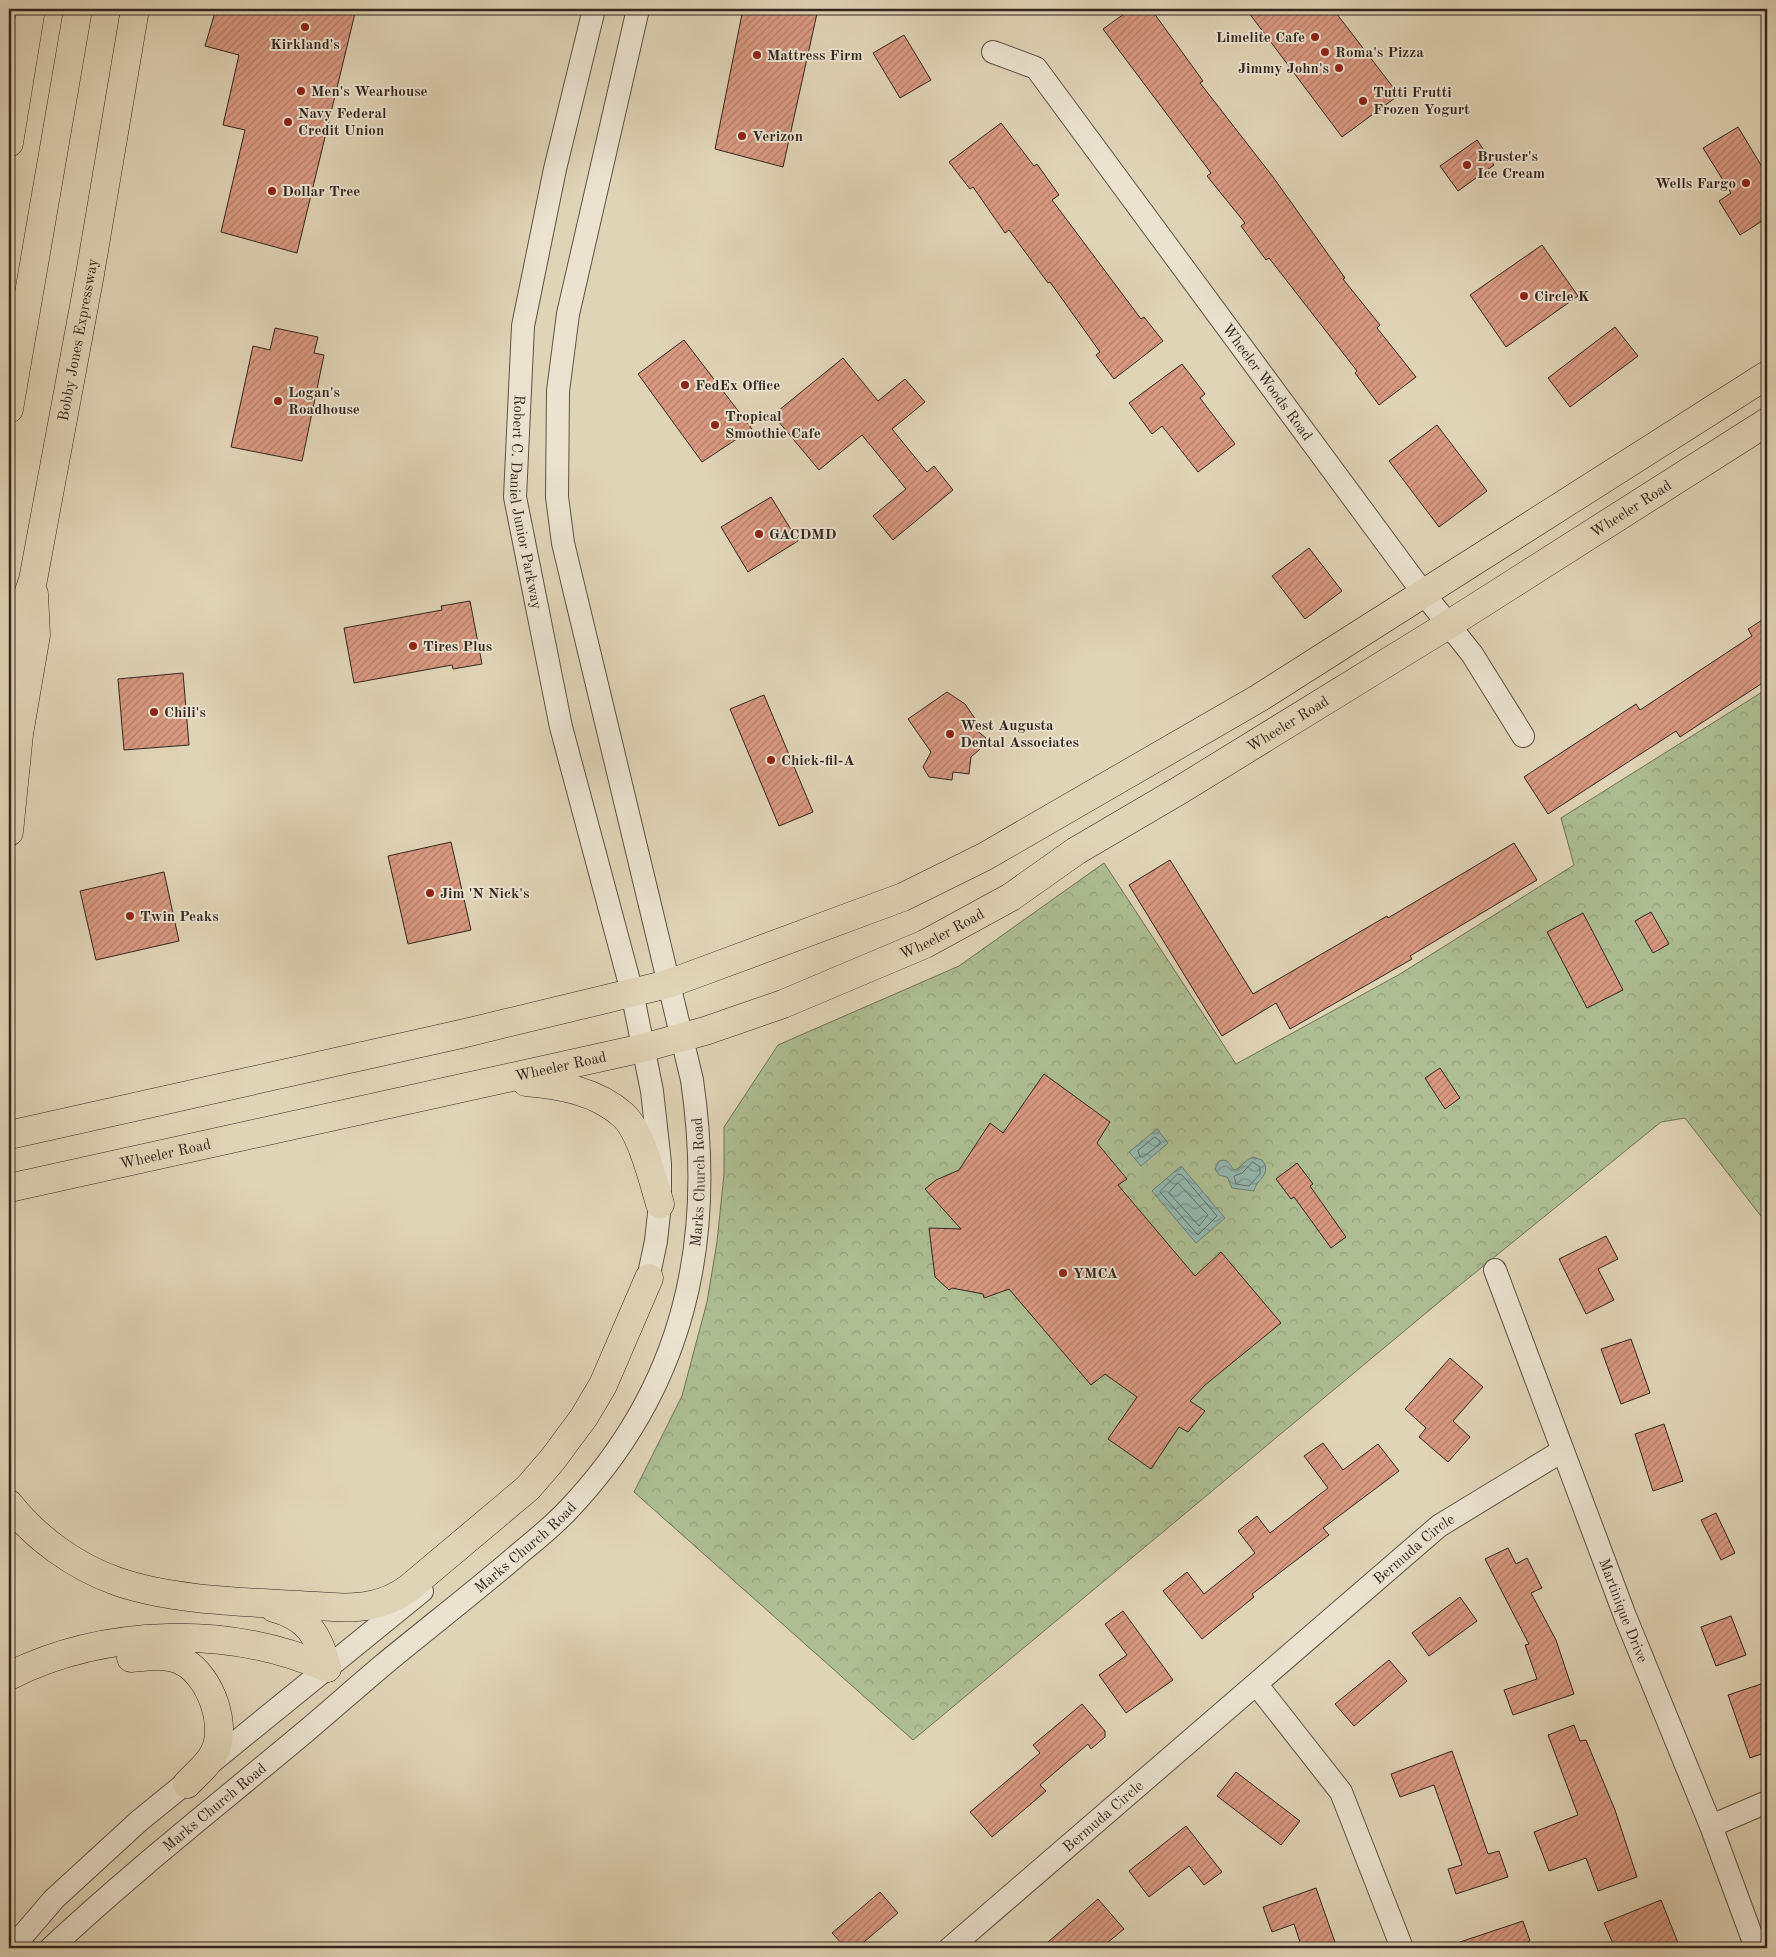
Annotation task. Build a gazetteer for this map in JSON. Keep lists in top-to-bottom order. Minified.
{"streets":{"main road":["Bobby Jones Expressway","Wheeler Road"],"street":["Wheeler Woods Road","Robert C. Daniel Junior Parkway","Marks Church Road","Bermuda Circle","Martinique Drive"]},"crossings":[["Wheeler Woods Road","Wheeler Road"],["Robert C. Daniel Junior Parkway","Marks Church Road"],["Wheeler Road","Marks Church Road"],["Bermuda Circle","Martinique Drive"]],"places":["Kirkland's","Limelite Cafe","Roma's Pizza","Mattress Firm","Jimmy John's","Men's Wearhouse","Tutti Frutti Frozen Yogurt","Navy Federal Credit Union","Verizon","Bruster's Ice Cream","Wells Fargo","Dollar Tree","Circle K","FedEx Office","Logan's Roadhouse","Tropical Smoothie Cafe","GACDMD","Tires Plus","Chili's","West Augusta Dental Associates","Chick-fil-A","Jim 'N Nick's","Twin Peaks","YMCA"]}
